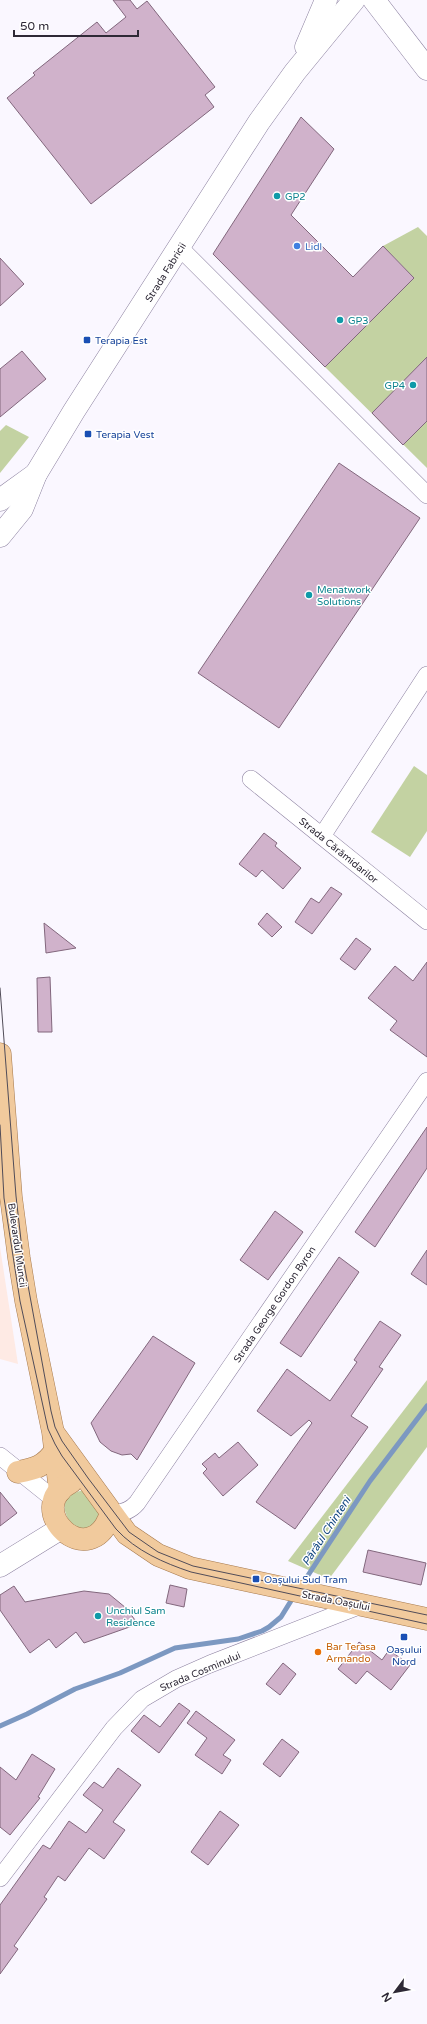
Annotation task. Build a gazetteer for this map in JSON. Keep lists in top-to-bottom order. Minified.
{"streets":{"main road":["Strada Fabricii","Bulevardul Muncii","Strada Oașului"],"street":["Strada Cărămidarilor","Strada George Gordon Byron","Strada Cosminului"]},"crossings":[["Bulevardul Muncii","Strada George Gordon Byron"],["Bulevardul Muncii","Strada Oașului"],["Strada George Gordon Byron","Strada Oașului"],["Strada Oașului","Strada Cosminului"]],"water":["Pârâul Chinteni"],"places":{"other":["GP2","Lidl","GP3","GP4","Menatwork Solutions","Unchiul Sam Residence","Bar Terasa Armando"],"transit":["Terapia Est","Terapia Vest","Oașului Sud Tram","Oașului Nord"]},"scale_bar":"50 m","north":"bottom left"}
